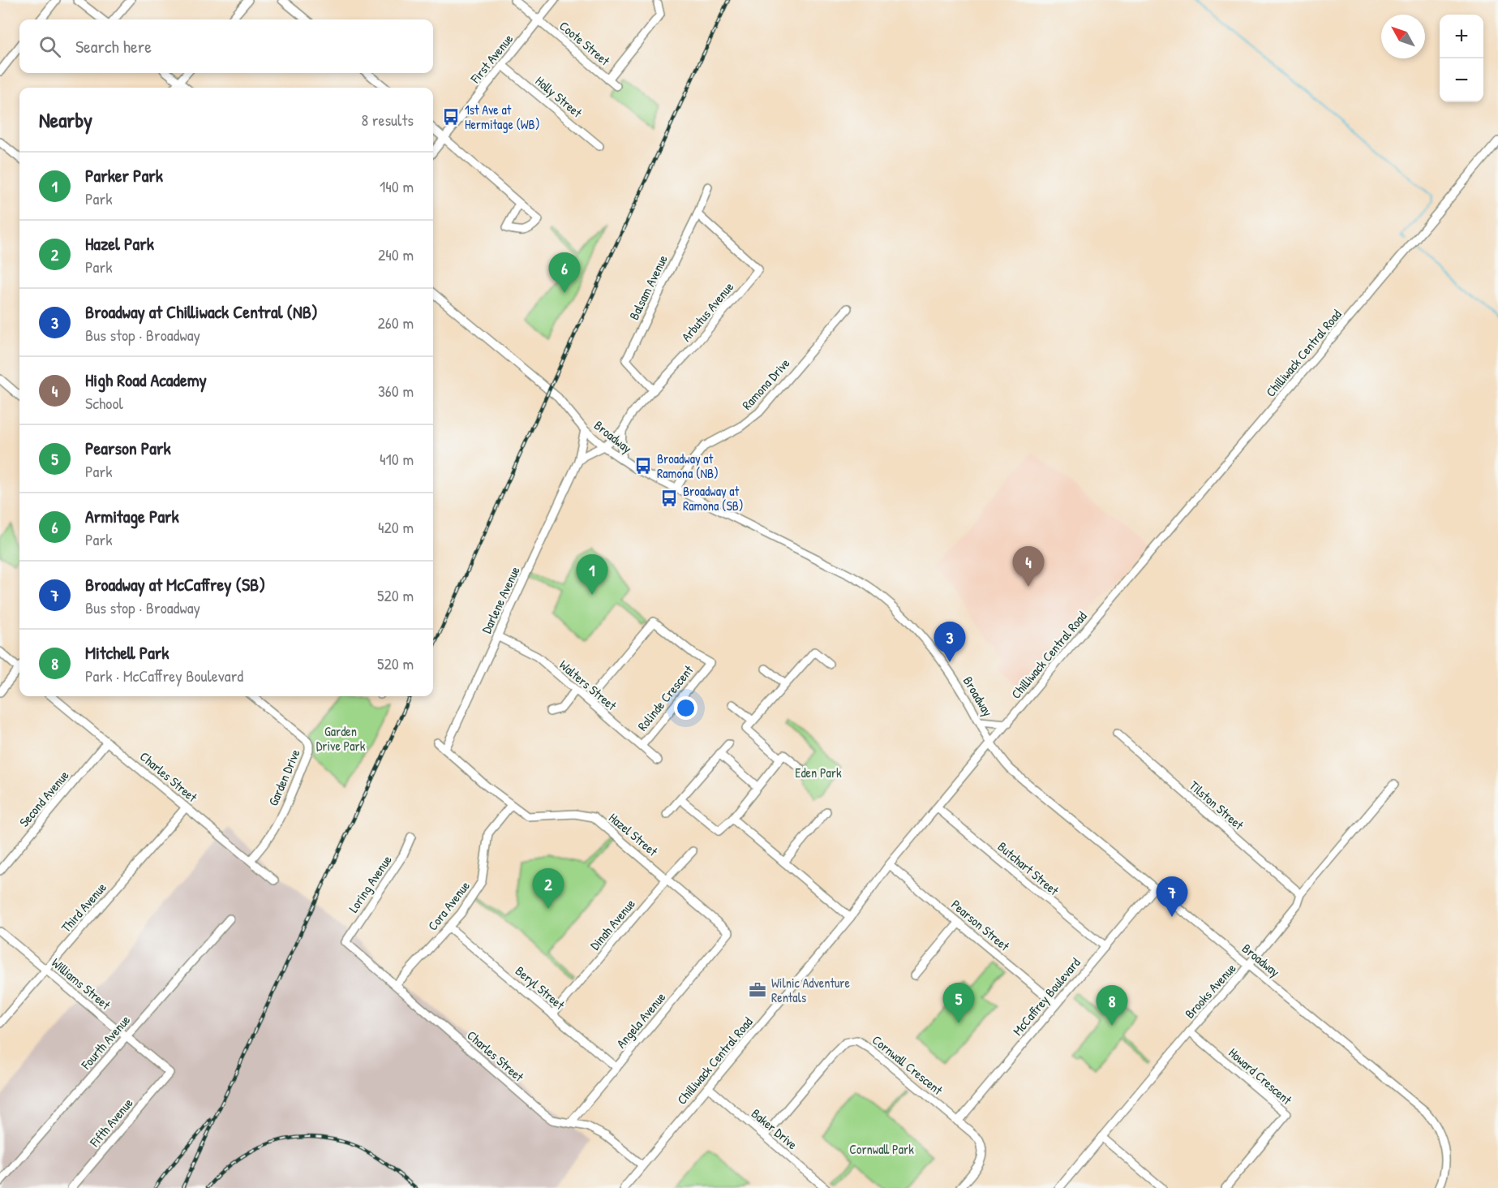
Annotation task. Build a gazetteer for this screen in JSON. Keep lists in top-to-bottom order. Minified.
{"streets":{"street":["Coote Street","First Avenue","Holly Street","Balsam Avenue","Arbutus Avenue","Chilliwack Central Road","Ramona Drive","Broadway","Darlene Avenue","Walters Street","Rolinde Crescent","Charles Street","Garden Drive","Second Avenue","Tilston Street","Hazel Street","Butchart Street","Loring Avenue","Cora Avenue","Third Avenue","Dinah Avenue","Pearson Street","Williams Street","Beryl Street","Brooks Avenue","McCaffrey Boulevard","Angela Avenue","Fourth Avenue","Cornwall Crescent","Howard Crescent","Fifth Avenue","Baker Drive"]},"crossings":[["Coote Street","First Avenue"],["First Avenue","Holly Street"],["Balsam Avenue","Arbutus Avenue"],["Arbutus Avenue","Broadway"],["Chilliwack Central Road","Broadway"],["Chilliwack Central Road","Charles Street"],["Chilliwack Central Road","Butchart Street"],["Chilliwack Central Road","Pearson Street"],["Chilliwack Central Road","Baker Drive"],["Ramona Drive","Broadway"],["Broadway","Darlene Avenue"],["Broadway","Brooks Avenue"],["Broadway","McCaffrey Boulevard"],["Darlene Avenue","Walters Street"],["Darlene Avenue","Hazel Street"],["Walters Street","Rolinde Crescent"],["Charles Street","Garden Drive"],["Charles Street","Second Avenue"],["Charles Street","Loring Avenue"],["Charles Street","Cora Avenue"],["Charles Street","Third Avenue"],["Charles Street","Angela Avenue"],["Tilston Street","Brooks Avenue"],["Hazel Street","Cora Avenue"],["Hazel Street","Dinah Avenue"],["Hazel Street","Angela Avenue"],["Butchart Street","McCaffrey Boulevard"],["Cora Avenue","Beryl Street"],["Third Avenue","Williams Street"],["Dinah Avenue","Beryl Street"],["Pearson Street","McCaffrey Boulevard"],["Williams Street","Fourth Avenue"],["Williams Street","Fifth Avenue"],["Beryl Street","Angela Avenue"],["Brooks Avenue","Howard Crescent"],["McCaffrey Boulevard","Cornwall Crescent"],["Cornwall Crescent","Baker Drive"]],"parks":["Garden Drive Park","Eden Park","Cornwall Park"],"places":{"bus stop":["1st Ave at Hermitage (WB)","Broadway at Ramona (NB)","Broadway at Ramona (SB)"],"office":["Wilnic Adventure Rentals"]},"north":"top left","page":{"map_buttons":["+","−"],"search":"Search here","heading":["Nearby","8 results"],"list":[{"mark":"1","name":"Parker Park","note":"Park","value":"140 m"},{"mark":"2","name":"Hazel Park","note":"Park","value":"240 m"},{"mark":"3","name":"Broadway at Chilliwack Central (NB)","note":"Bus stop · Broadway","value":"260 m"},{"mark":"4","name":"High Road Academy","note":"School","value":"360 m"},{"mark":"5","name":"Pearson Park","note":"Park","value":"410 m"},{"mark":"6","name":"Armitage Park","note":"Park","value":"420 m"},{"mark":"7","name":"Broadway at McCaffrey (SB)","note":"Bus stop · Broadway","value":"520 m"},{"mark":"8","name":"Mitchell Park","note":"Park · McCaffrey Boulevard","value":"520 m"}],"pins":["6","4","1","3","2","7","5","8"]}}
